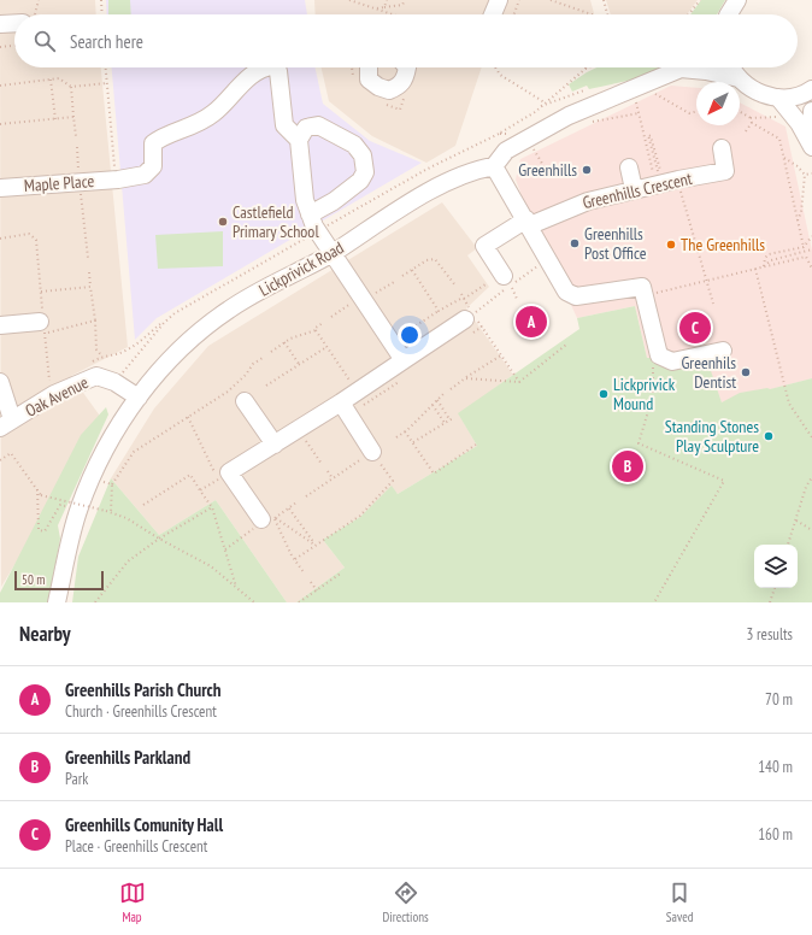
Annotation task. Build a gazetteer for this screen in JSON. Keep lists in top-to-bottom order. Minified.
{"streets":{"street":["Maple Place","Greenhills Crescent","Lickprivick Road","Oak Avenue"]},"crossings":[["Lickprivick Road","Oak Avenue"]],"places":["Greenhills","Castlefield Primary School","Greenhills Post Office","The Greenhills","Greenhils Dentist","Lickprivick Mound","Standing Stones Play Sculpture"],"scale_bar":"50 m","north":"bottom left","page":{"search":"Search here","pins":["A","C","B"],"scale":"50 m","heading":["Nearby","3 results"],"list":[{"mark":"A","name":"Greenhills Parish Church","note":"Church · Greenhills Crescent","value":"70 m"},{"mark":"B","name":"Greenhills Parkland","note":"Park","value":"140 m"},{"mark":"C","name":"Greenhills Comunity Hall","note":"Place · Greenhills Crescent","value":"160 m"}],"nav":["Map","Directions","Saved"]}}
